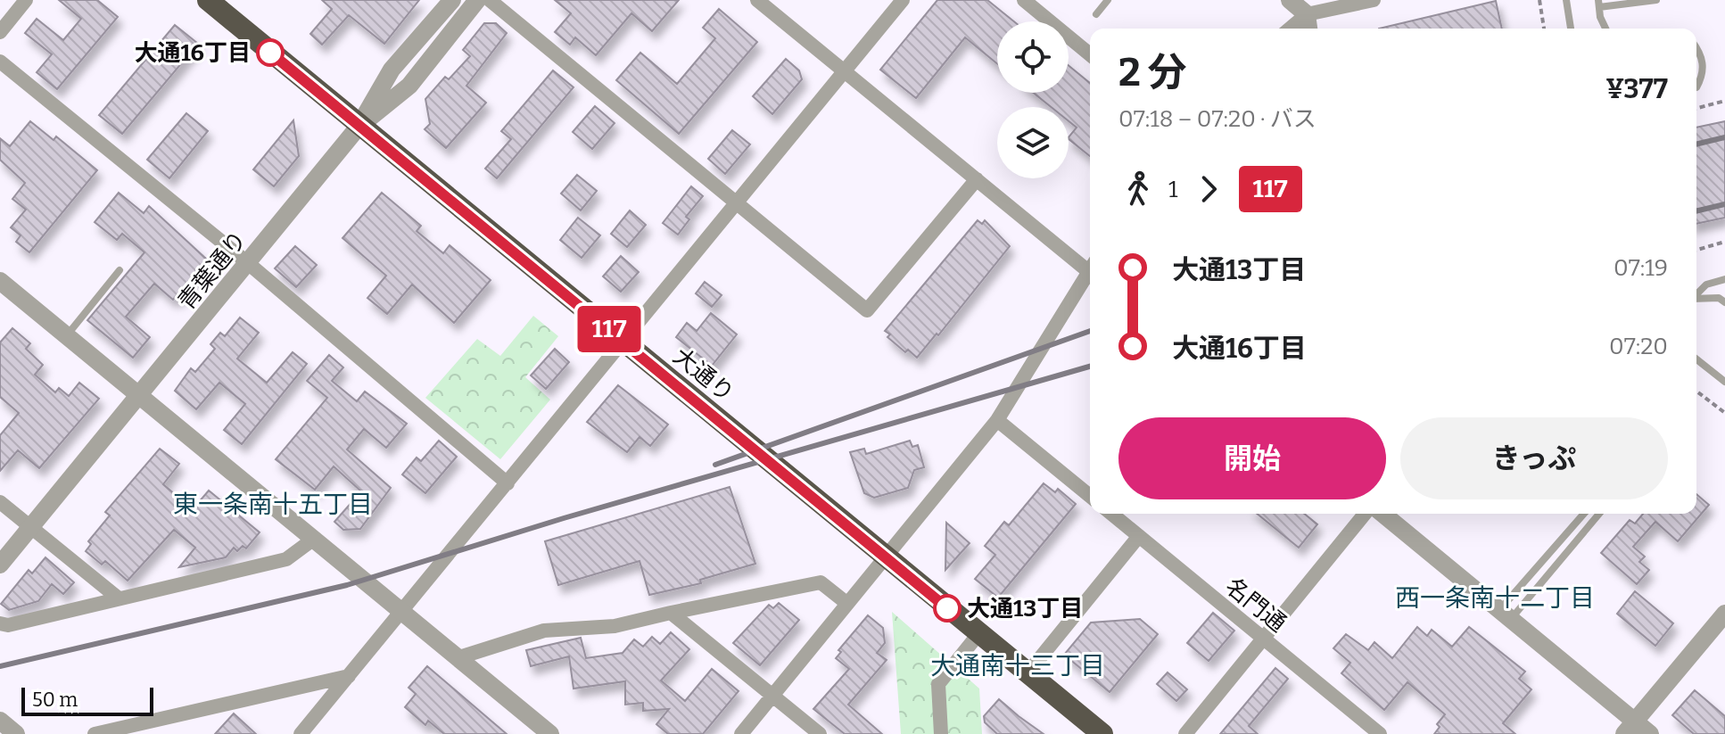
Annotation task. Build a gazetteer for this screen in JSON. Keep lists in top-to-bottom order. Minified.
{"streets":{"highway":["大通り"],"street":["青葉通り","名門通"]},"crossings":[["青葉通り","大通り"]],"districts":["東一条南十五丁目","西一条南十二丁目","大通南十三丁目"],"places":["大通16丁目","大通13丁目"],"lines":["bus line 117"],"scale_bar":"50 m","page":{"on_map":"117","heading":["2 分","07:18 – 07:20 · バス","¥377"],"legs":["1","117"],"list":[{"name":"大通13丁目","value":"07:19"},{"name":"大通16丁目","value":"07:20"}],"buttons":["開始","きっぷ"],"scale":"50 m"}}
